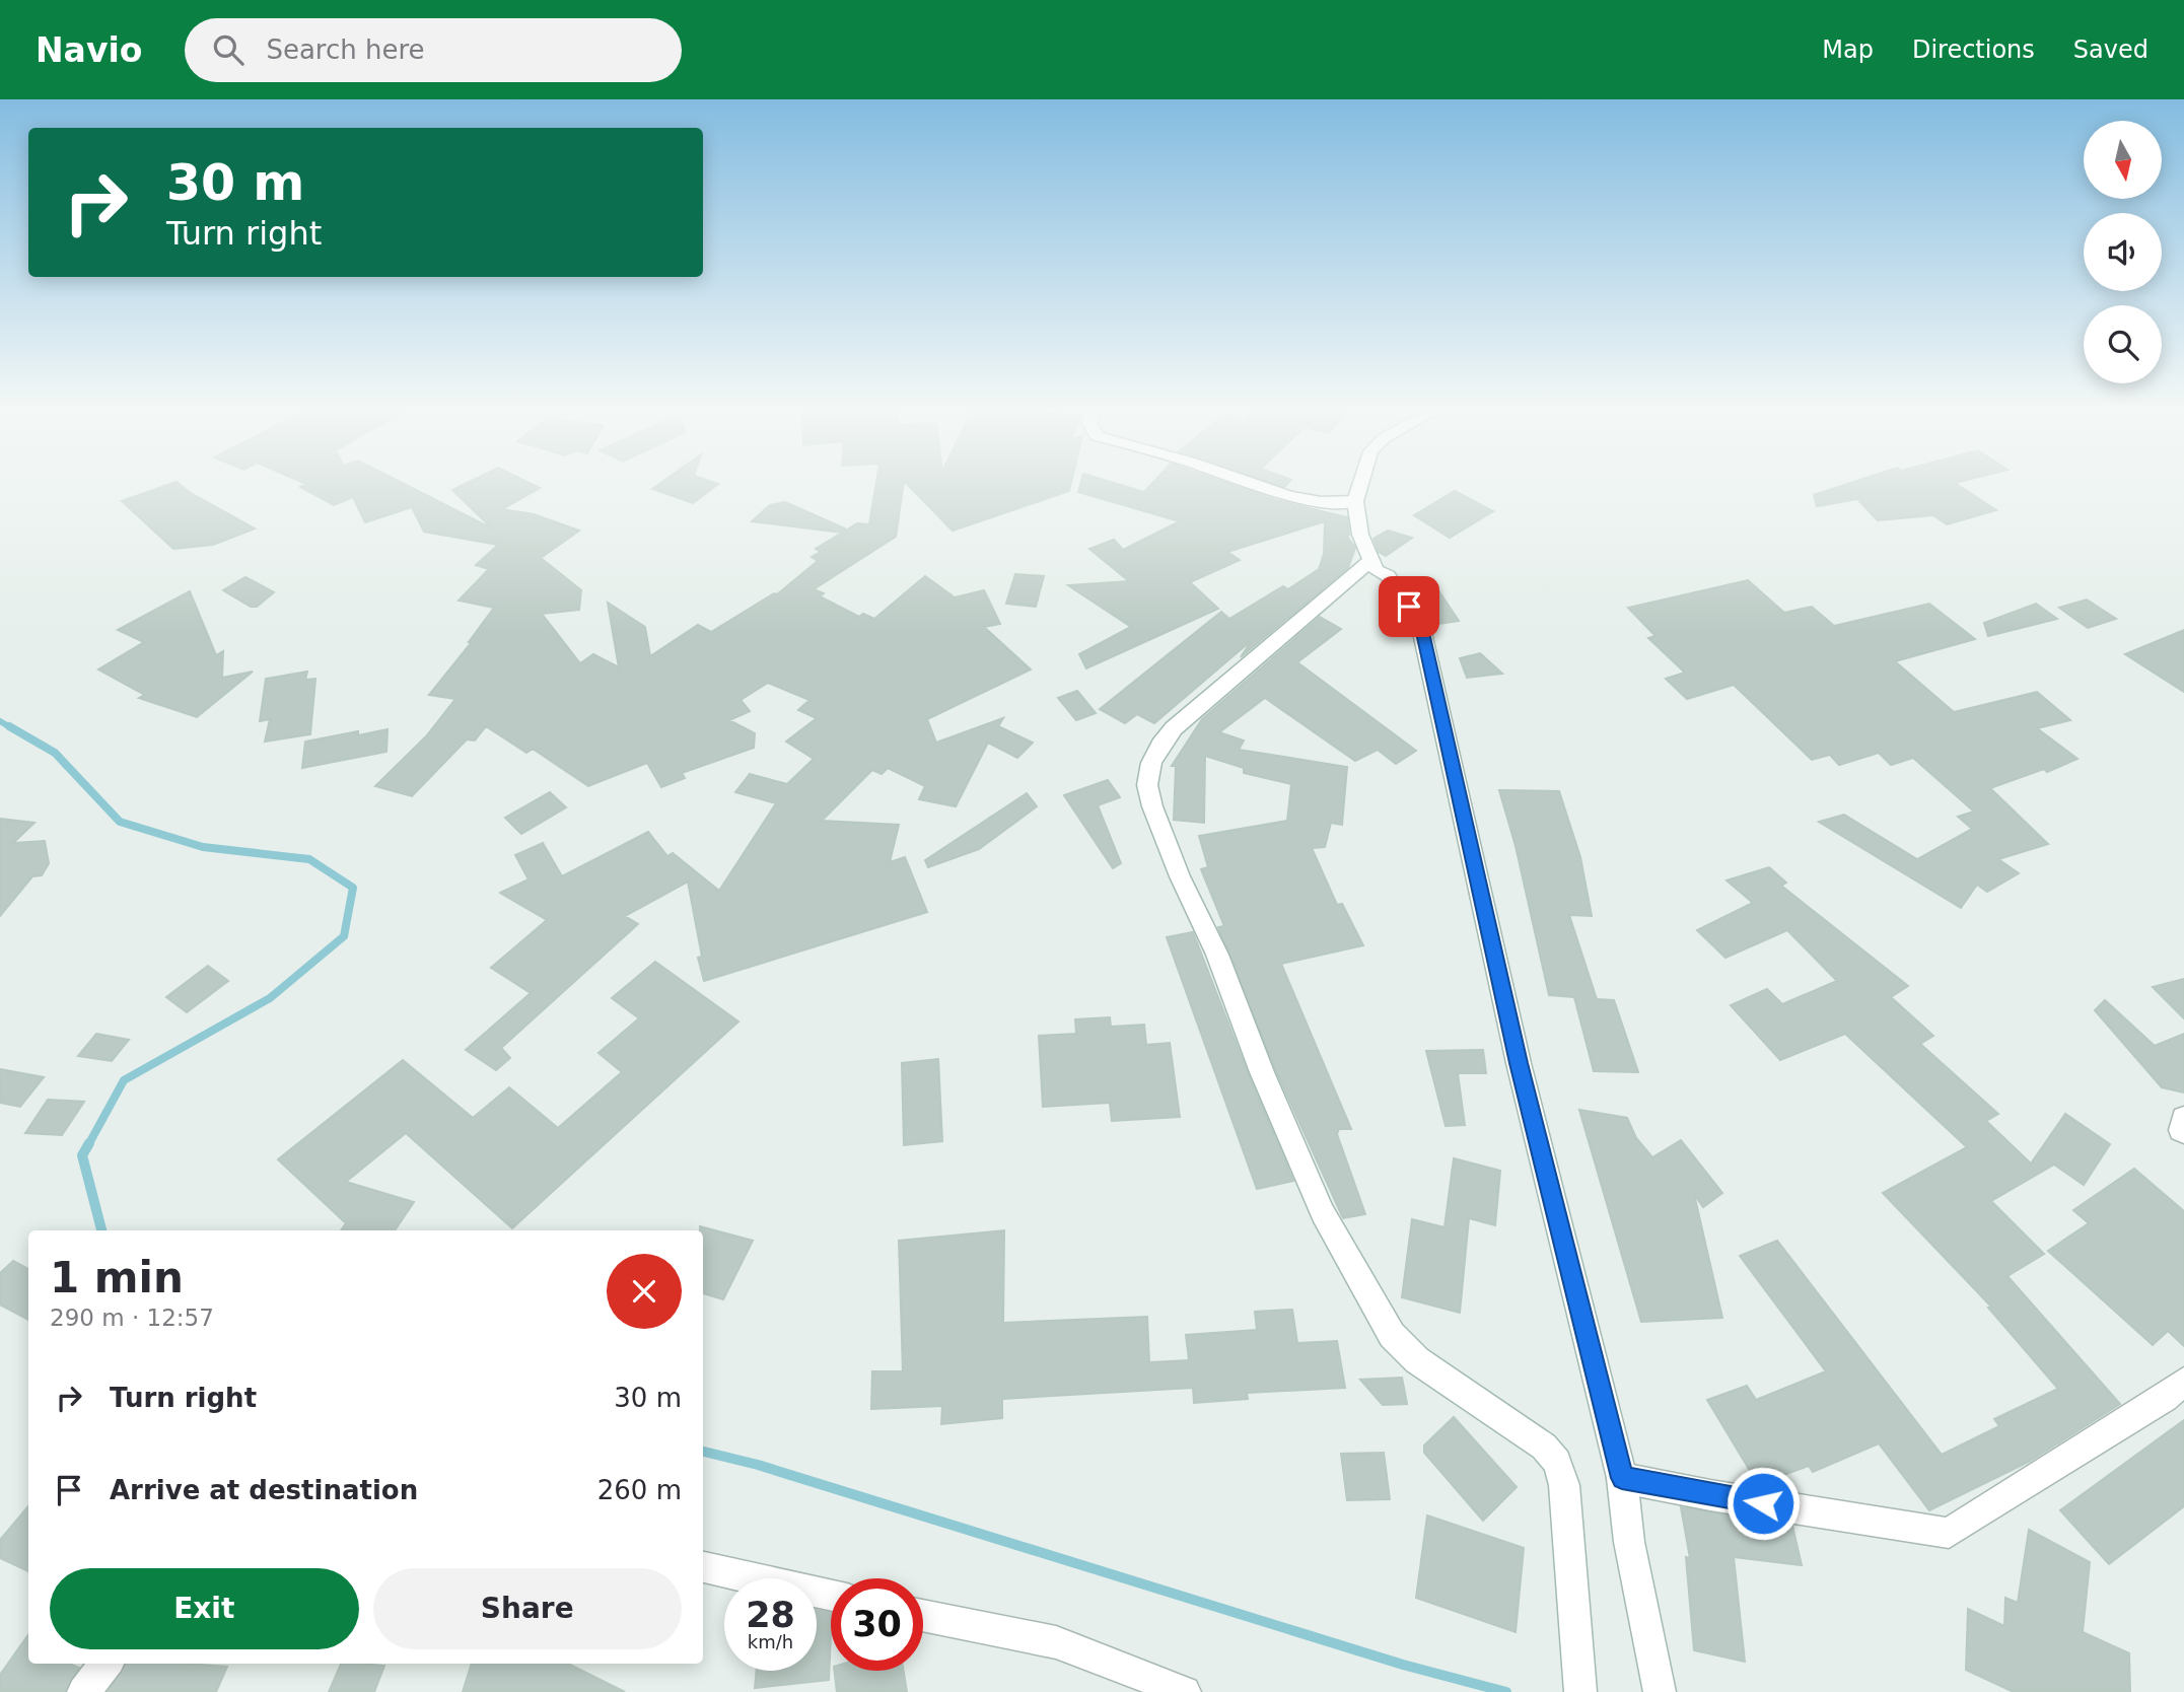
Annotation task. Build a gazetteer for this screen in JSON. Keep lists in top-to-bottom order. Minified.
{"north":"bottom","page":{"header":"Navio","search":"Search here","nav":["Map","Directions","Saved"],"turn":["30 m","Turn right"],"heading":["1 min","290 m · 12:57"],"list":[{"name":"Turn right","value":"30 m"},{"name":"Arrive at destination","value":"260 m"}],"buttons":["Exit","Share"],"speed":"28 km/h","limit":"30"}}
